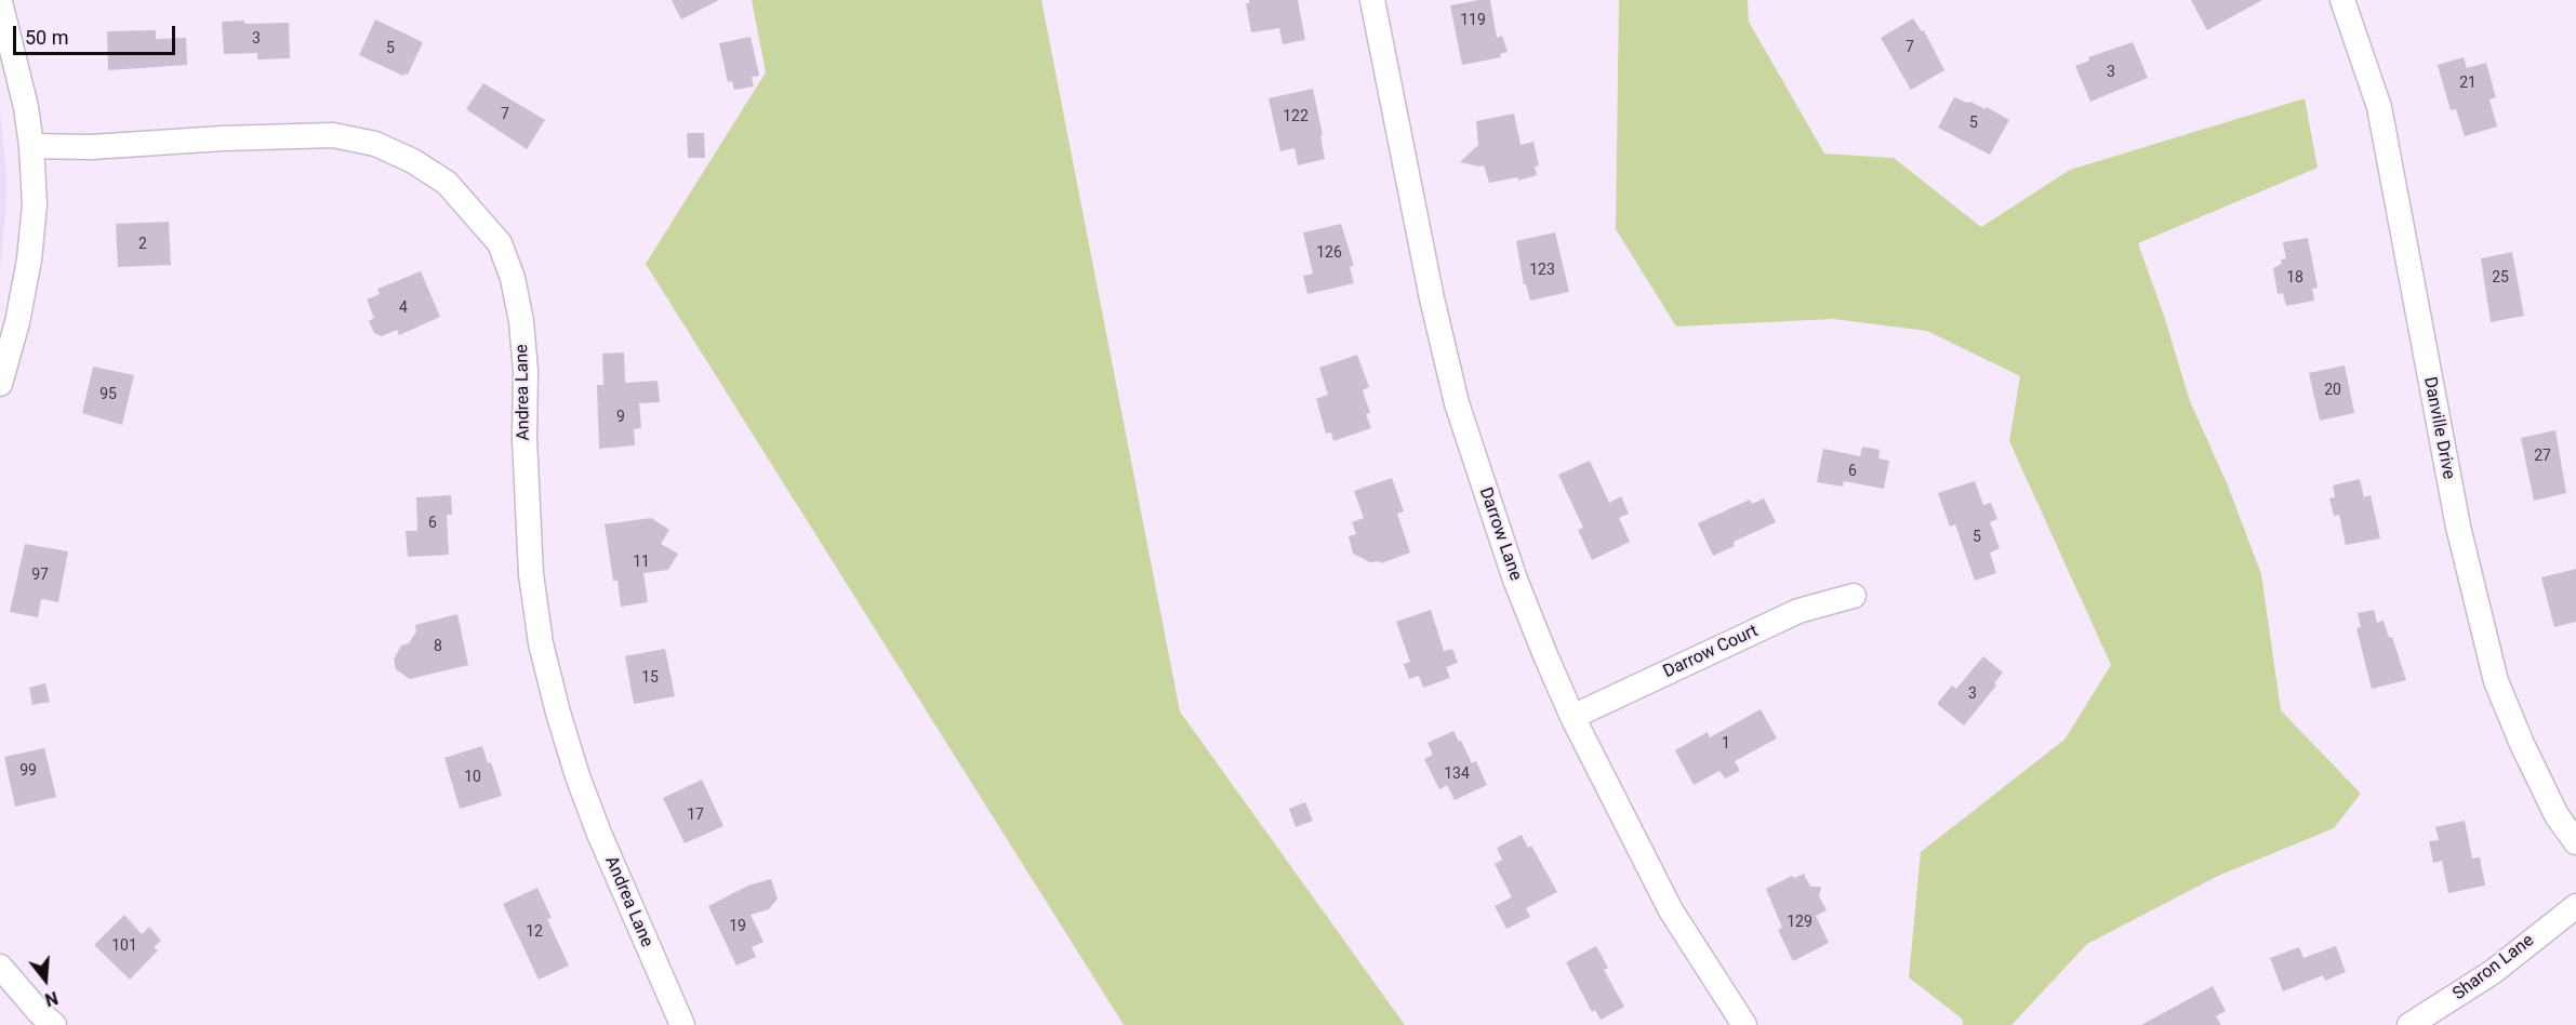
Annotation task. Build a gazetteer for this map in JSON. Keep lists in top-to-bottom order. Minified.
{"streets":{"street":["Andrea Lane","Danville Drive","Darrow Lane","Darrow Court","Sharon Lane"]},"crossings":[["Darrow Lane","Darrow Court"]],"house_numbers":["119","3","7","5","3","21","7","122","5","2","126","123","18","25","4","20","95","9","27","6","6","5","11","97","8","15","3","1","99","134","10","17","129","19","12","101"],"scale_bar":"50 m","north":"bottom"}
